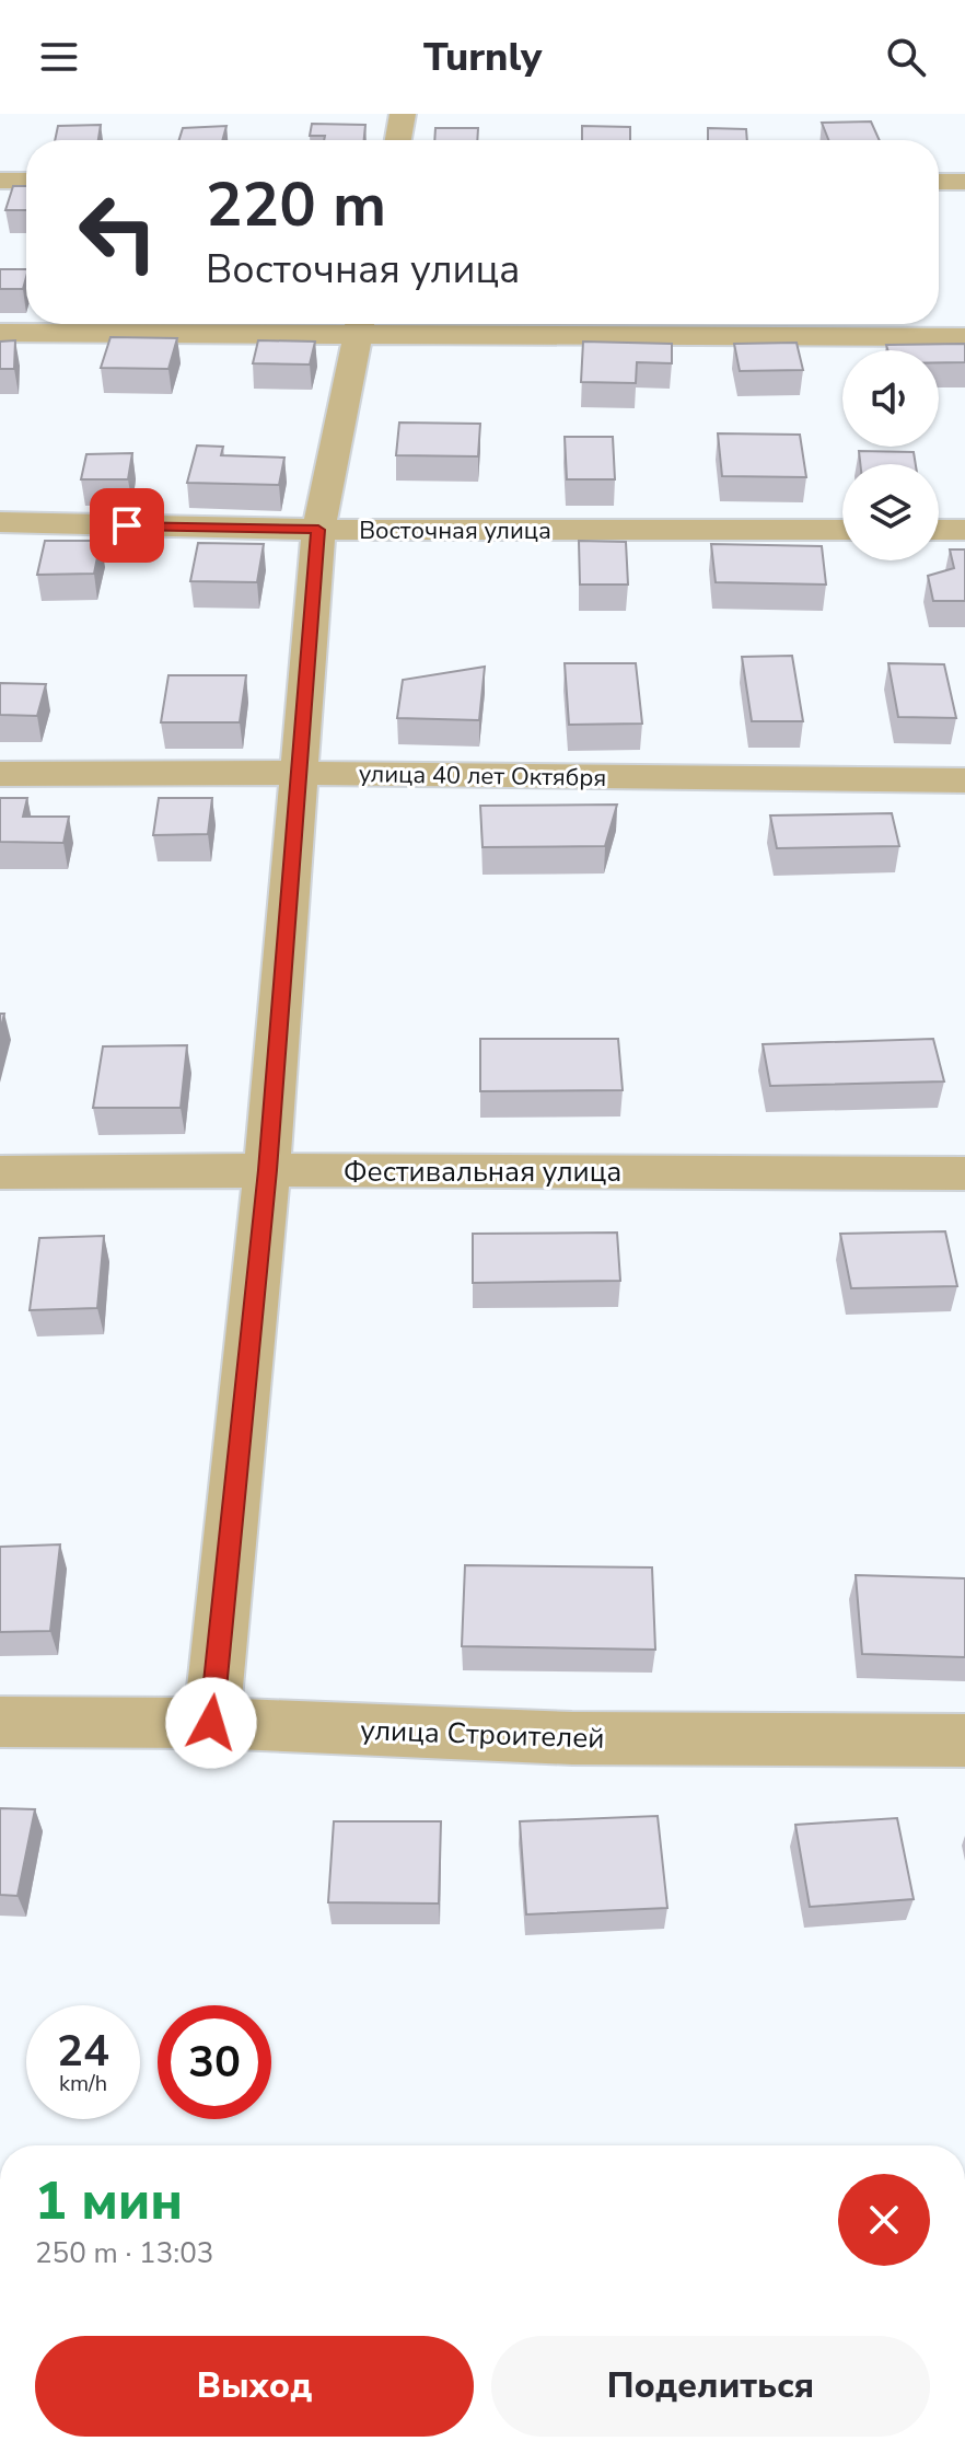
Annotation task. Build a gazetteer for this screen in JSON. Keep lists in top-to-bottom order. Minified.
{"streets":{"street":["Восточная улица","улица 40 лет Октября","Фестивальная улица","улица Строителей"]},"page":{"header":"Turnly","turn":["220 m","Восточная улица"],"speed":"24 km/h","limit":"30","heading":["1 мин","250 m · 13:03"],"buttons":["Выход","Поделиться"]}}
